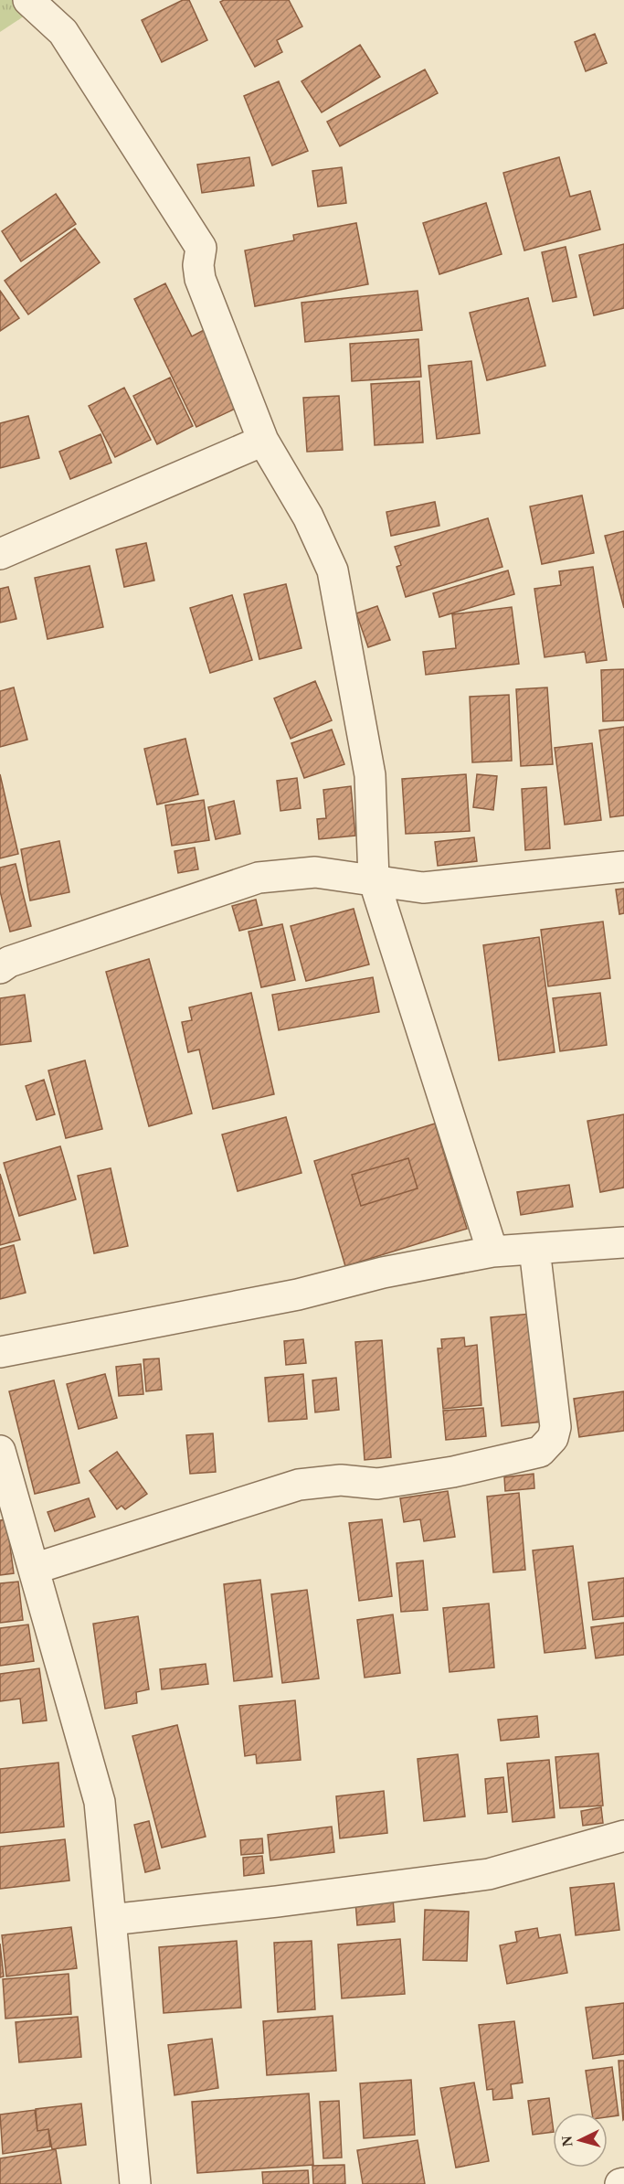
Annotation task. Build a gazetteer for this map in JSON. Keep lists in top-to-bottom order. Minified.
{"north":"left"}
